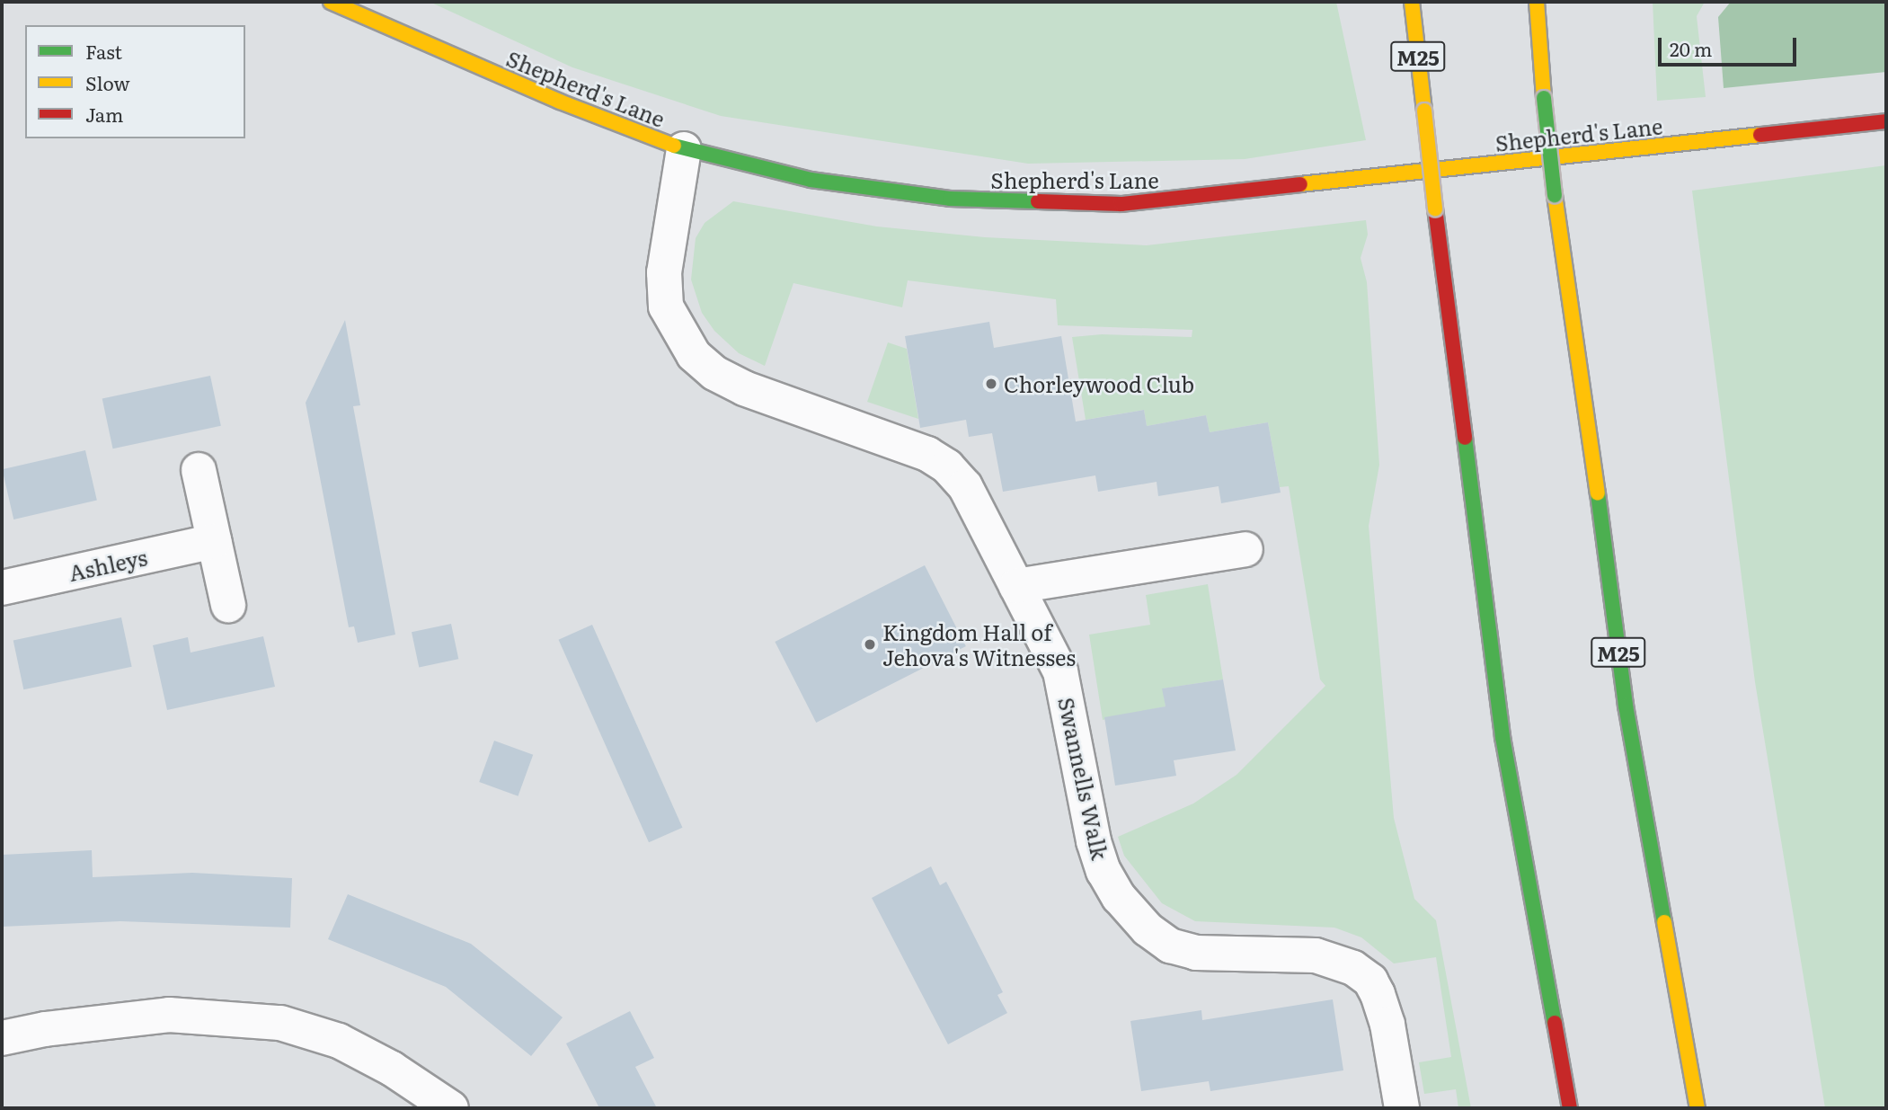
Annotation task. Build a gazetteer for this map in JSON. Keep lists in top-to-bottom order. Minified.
{"streets":{"main road":["M25","Shepherd's Lane"],"street":["Ashleys","Swannells Walk"]},"crossings":[["Shepherd's Lane","Swannells Walk"]],"places":["Chorleywood Club","Kingdom Hall of Jehova's Witnesses"],"legend":["Fast","Slow","Jam"],"scale_bar":"20 m"}
